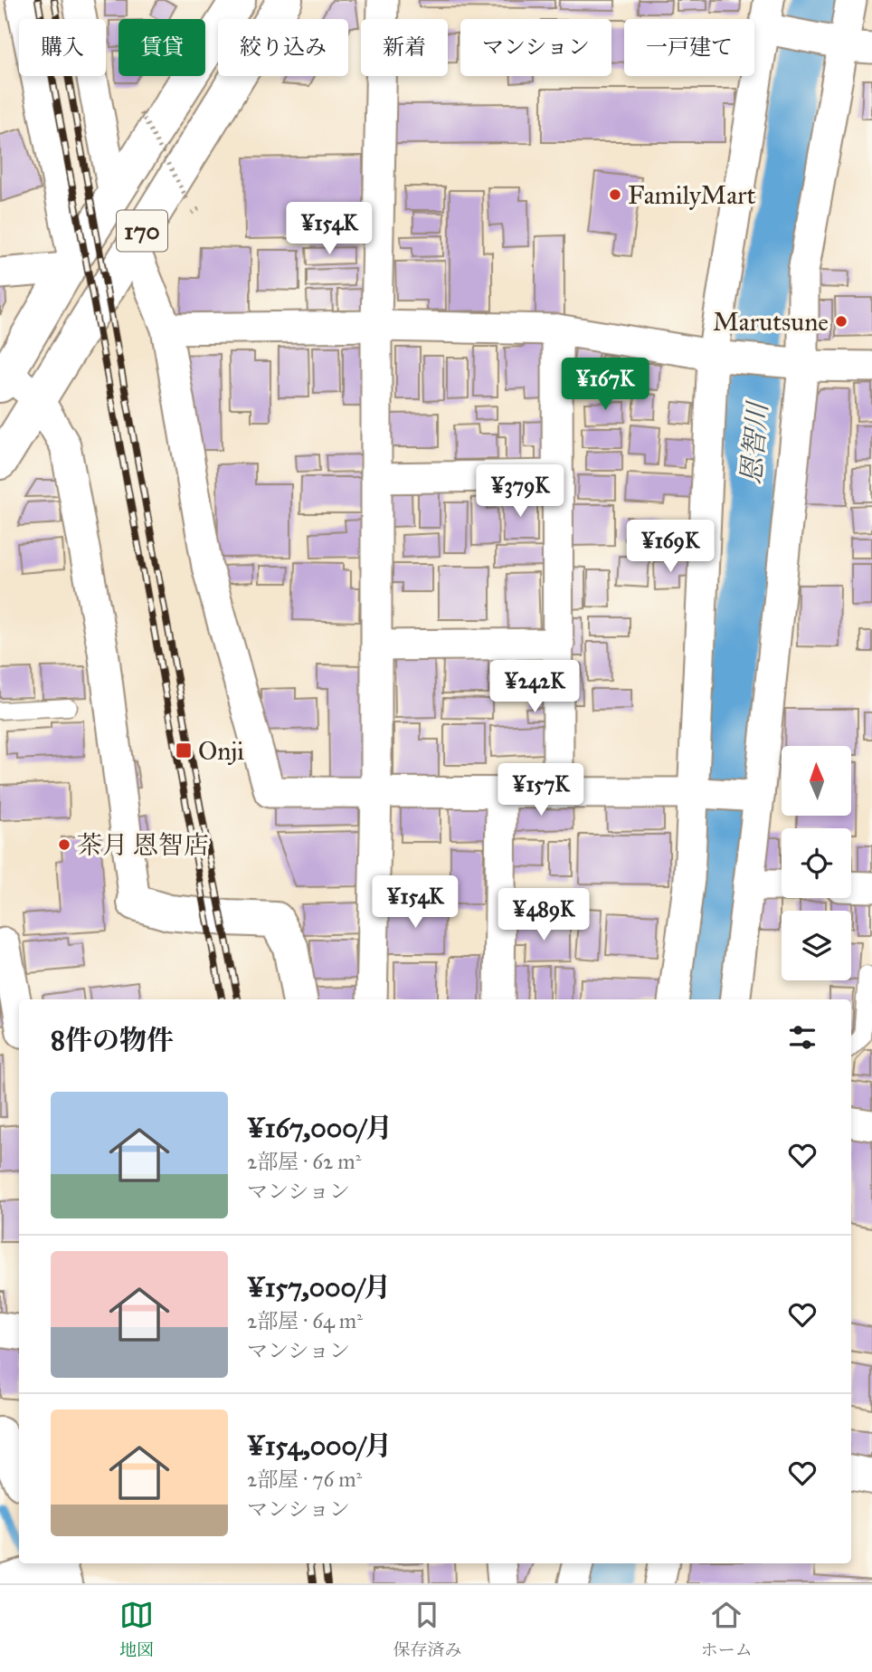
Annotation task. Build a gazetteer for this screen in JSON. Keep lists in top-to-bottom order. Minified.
{"streets":{"main road":["170"]},"water":["恩智川"],"places":{"other":["FamilyMart","Marutsune","茶月 恩智店"],"transit":["Onji"]},"north":"top","page":{"chip":["購入","賃貸","絞り込み","新着","マンション","一戸建て"],"price":["¥154K","¥167K","¥379K","¥169K","¥242K","¥157K","¥154K","¥489K"],"heading":"8件の物件","list":[{"name":"¥167,000/月","note":"2部屋 · 62 m² · マンション"},{"name":"¥157,000/月","note":"2部屋 · 64 m² · マンション"},{"name":"¥154,000/月","note":"2部屋 · 76 m² · マンション"}],"tabs":["地図","保存済み","ホーム"]}}
